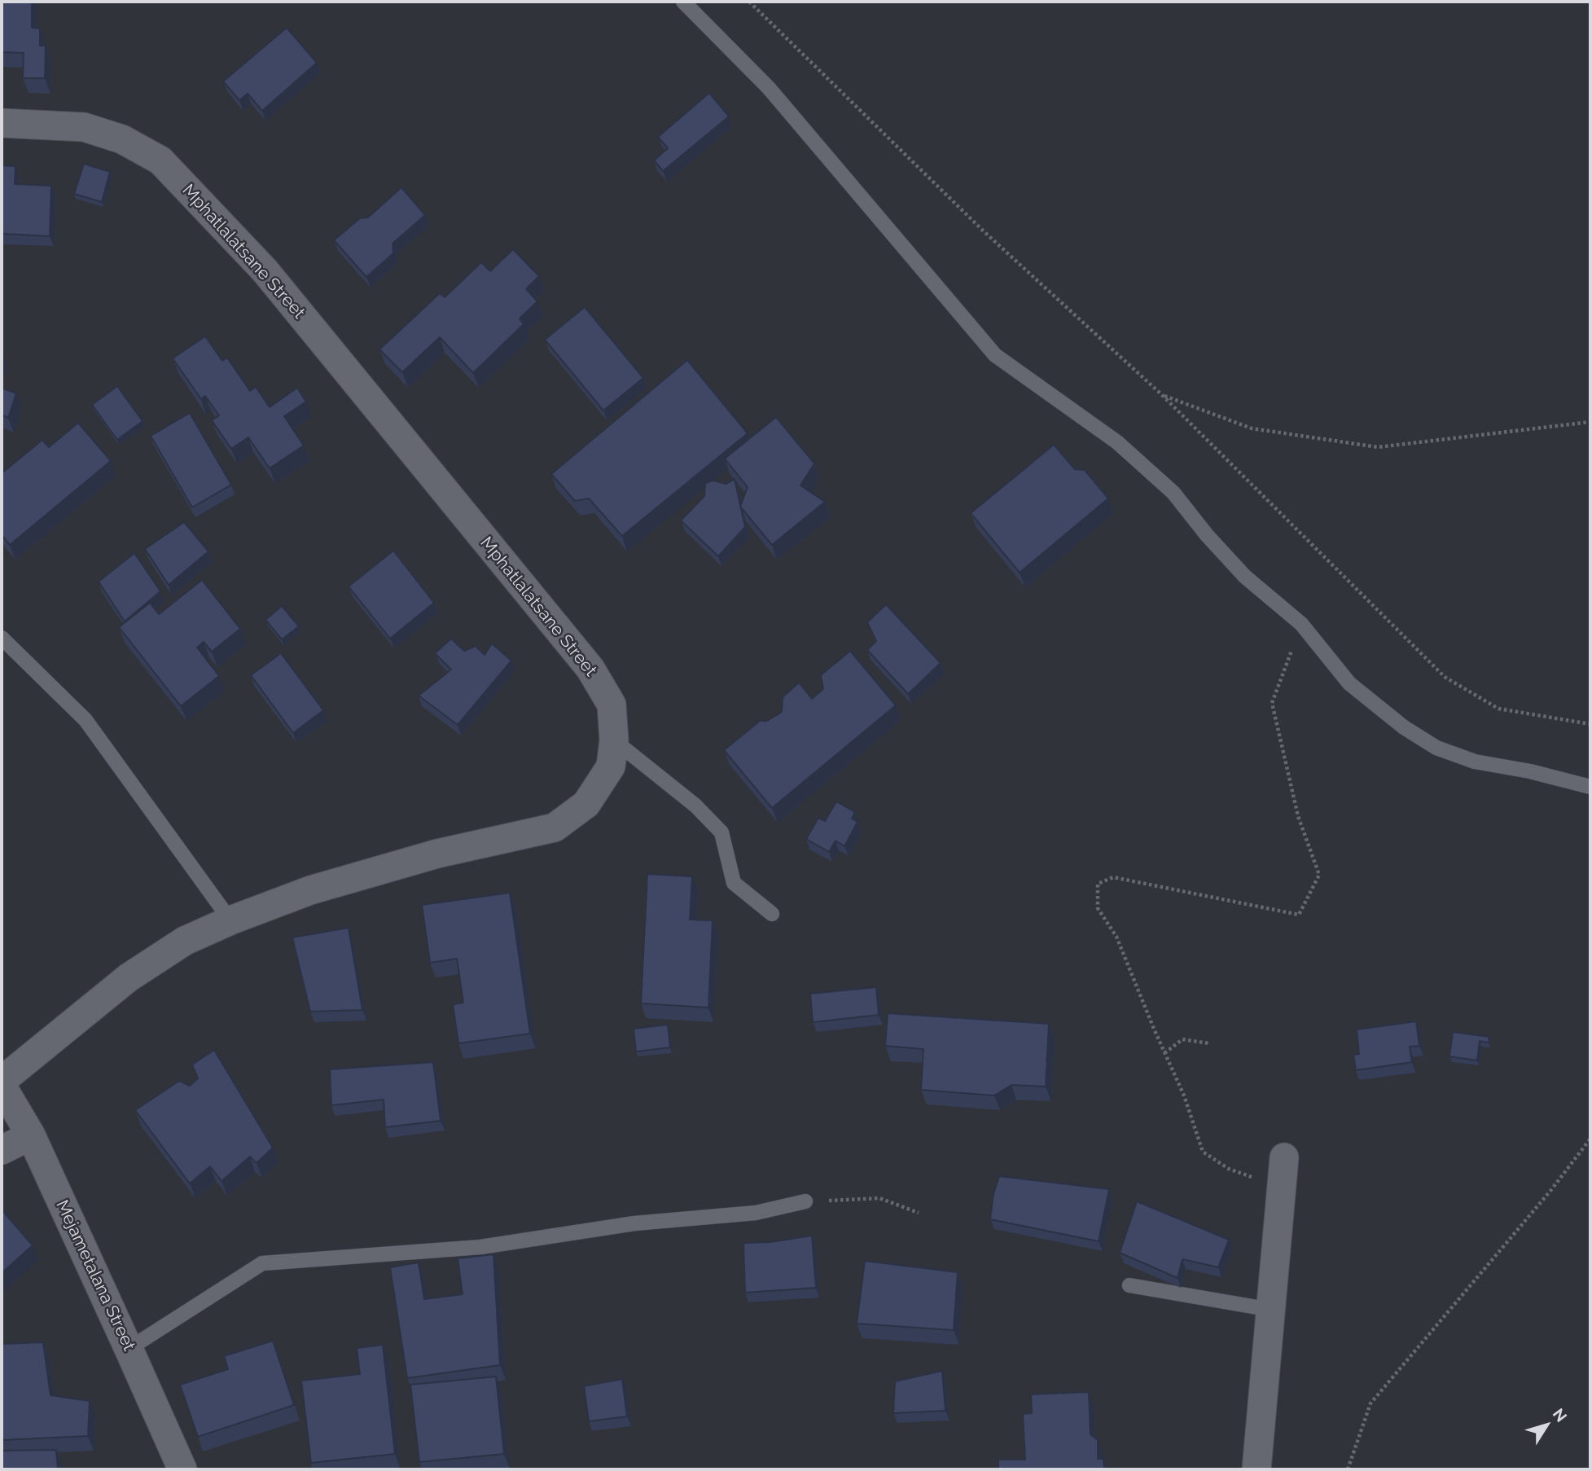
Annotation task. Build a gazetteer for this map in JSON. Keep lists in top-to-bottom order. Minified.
{"streets":{"street":["Mphatlalatsane Street","Mejametalana Street"]},"north":"top right"}
